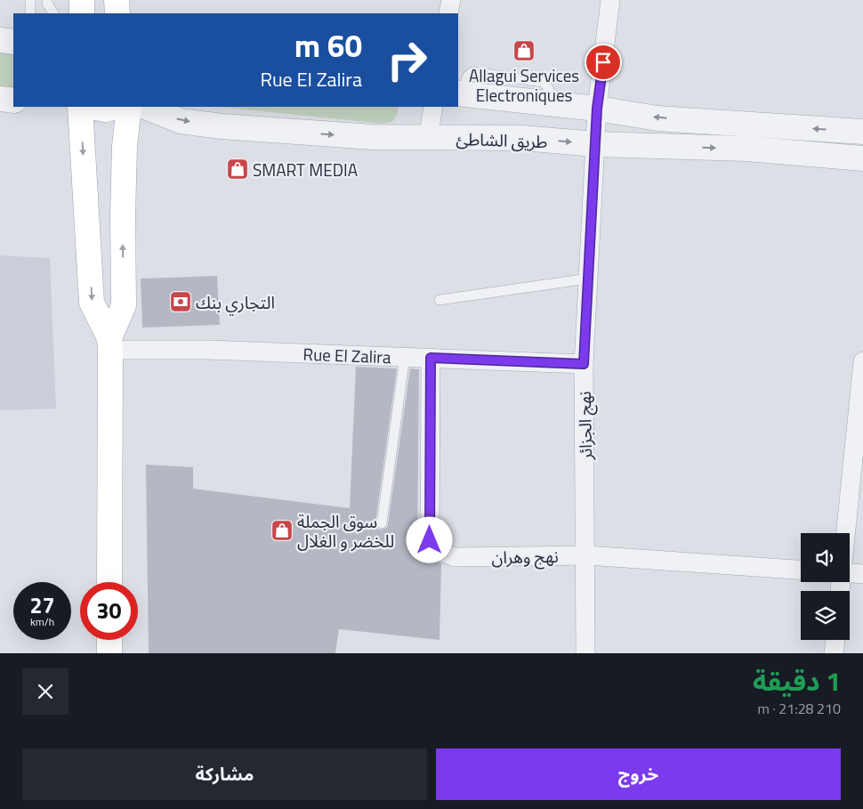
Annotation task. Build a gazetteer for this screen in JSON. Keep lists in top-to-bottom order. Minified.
{"streets":{"street":["طريق الشاطئ","Rue El Zalira","نهج الجزائر","نهج وهران"]},"crossings":[["طريق الشاطئ","نهج الجزائر"],["Rue El Zalira","نهج الجزائر"],["Rue El Zalira","نهج وهران"],["نهج الجزائر","نهج وهران"]],"places":{"shop":["Allagui Services Electroniques","SMART MEDIA","سوق الجملة للخضر و الغلال"],"bank":["التجاري بنك"]},"page":{"turn":["60 m","Rue El Zalira"],"speed":"27 km/h","limit":"30","heading":["1 دقيقة","210 m · 21:28"],"buttons":["خروج","مشاركة"]}}
